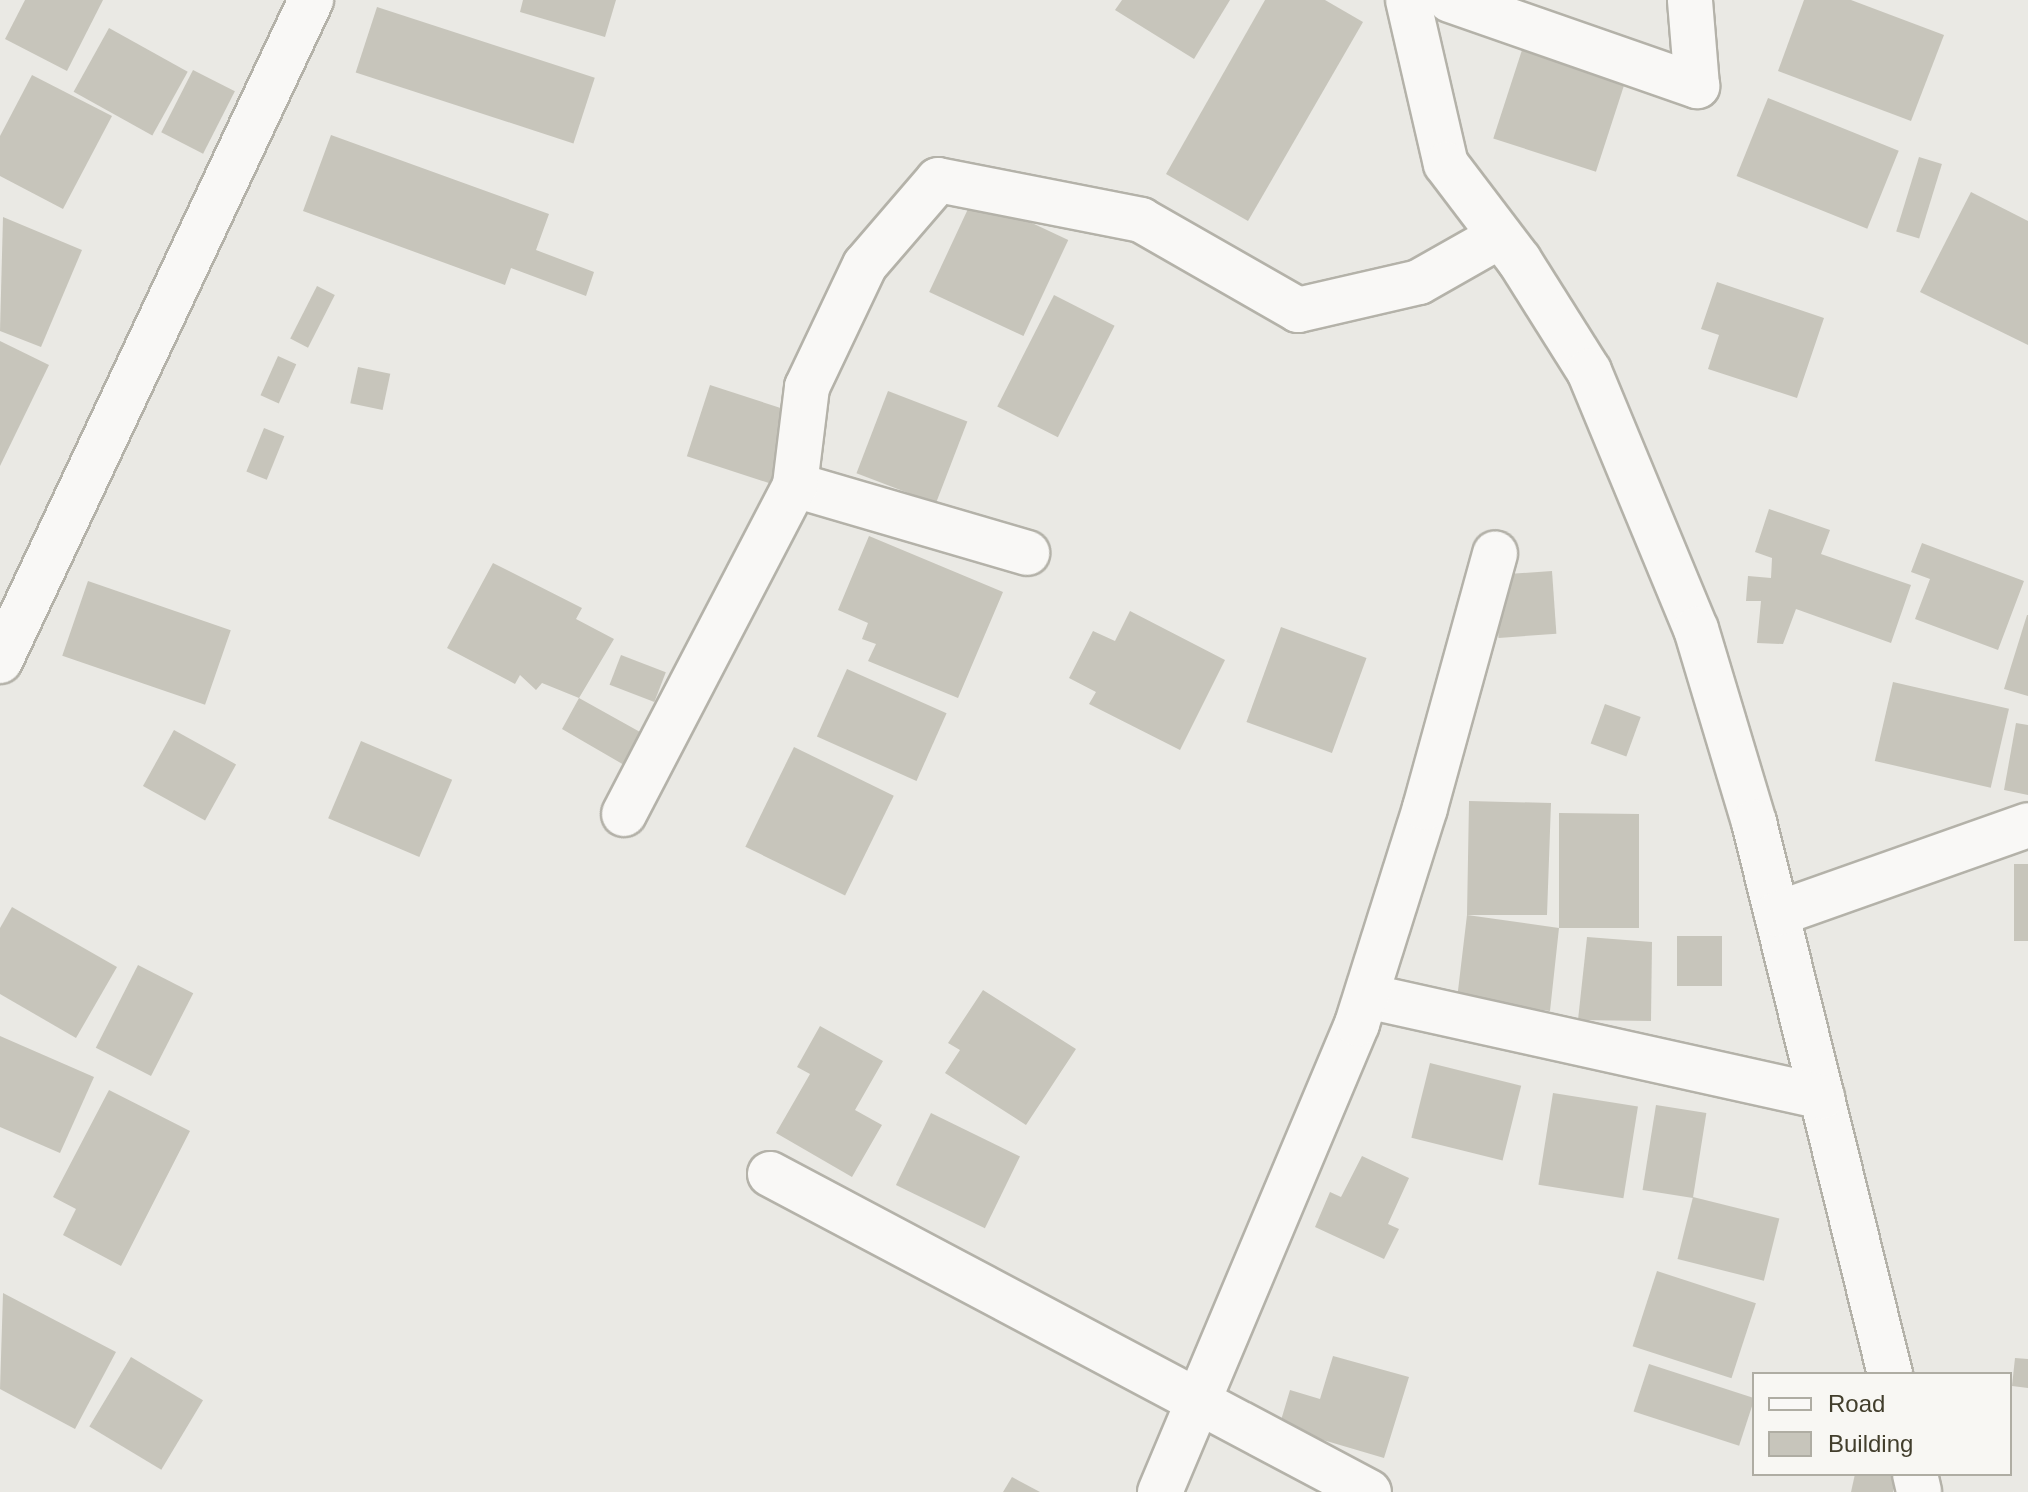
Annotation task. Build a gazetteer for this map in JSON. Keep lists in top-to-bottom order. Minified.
{"legend":["Road","Building"]}
